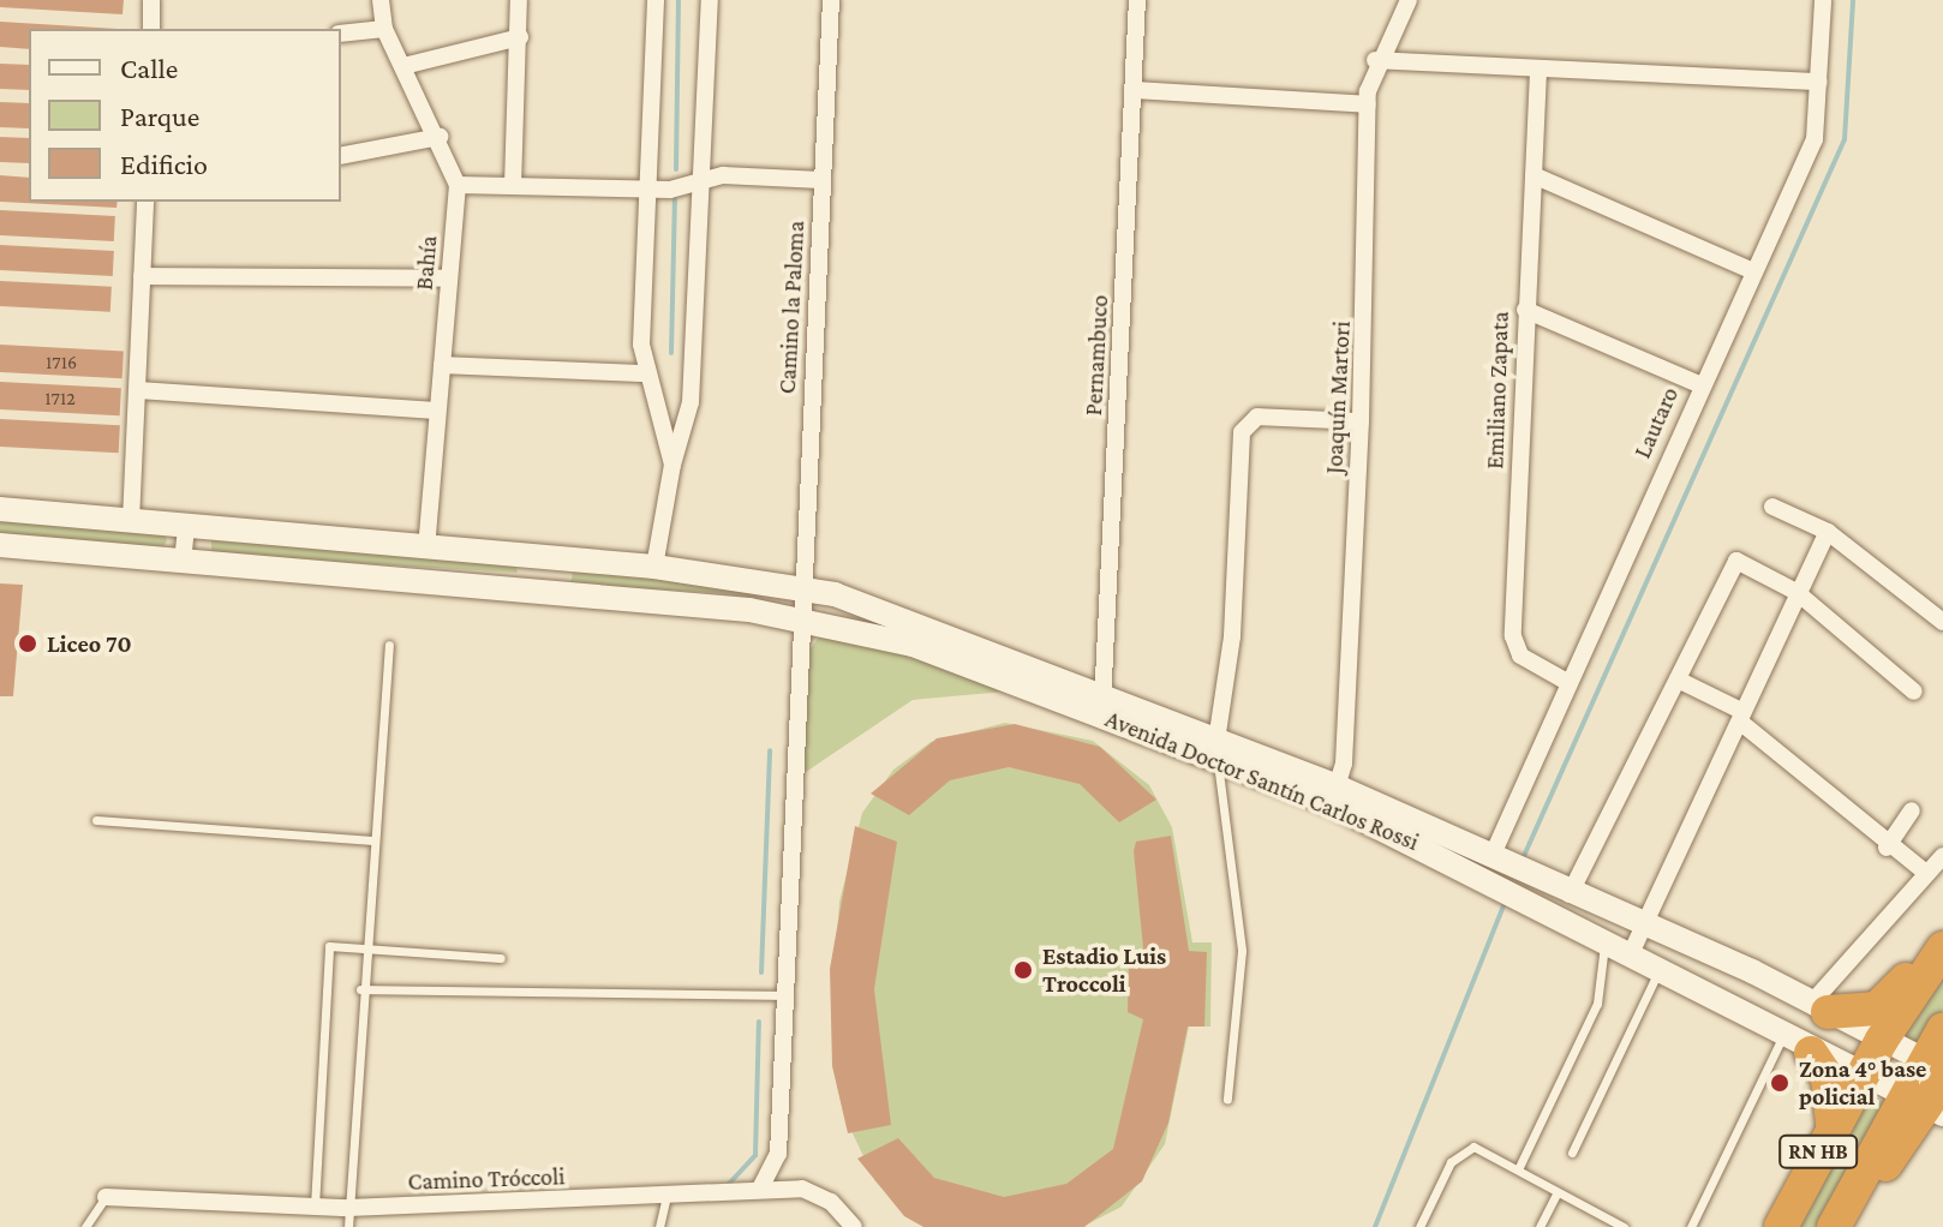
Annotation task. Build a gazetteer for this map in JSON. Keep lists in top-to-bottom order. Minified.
{"streets":{"highway":["RN HB"],"street":["Bahía","Camino la Paloma","Pernambuco","Emiliano Zapata","Joaquín Martori","Lautaro","Avenida Doctor Santín Carlos Rossi","Camino Tróccoli"]},"crossings":[["Bahía","Avenida Doctor Santín Carlos Rossi"],["Camino la Paloma","Avenida Doctor Santín Carlos Rossi"],["Pernambuco","Avenida Doctor Santín Carlos Rossi"],["Emiliano Zapata","Lautaro"],["Joaquín Martori","Avenida Doctor Santín Carlos Rossi"],["Lautaro","Avenida Doctor Santín Carlos Rossi"],["Avenida Doctor Santín Carlos Rossi","RN HB"]],"places":["Liceo 70","Estadio Luis Troccoli","Zona 4° base policial"],"house_numbers":["1716","1712"],"legend":["Calle","Parque","Edificio"]}
